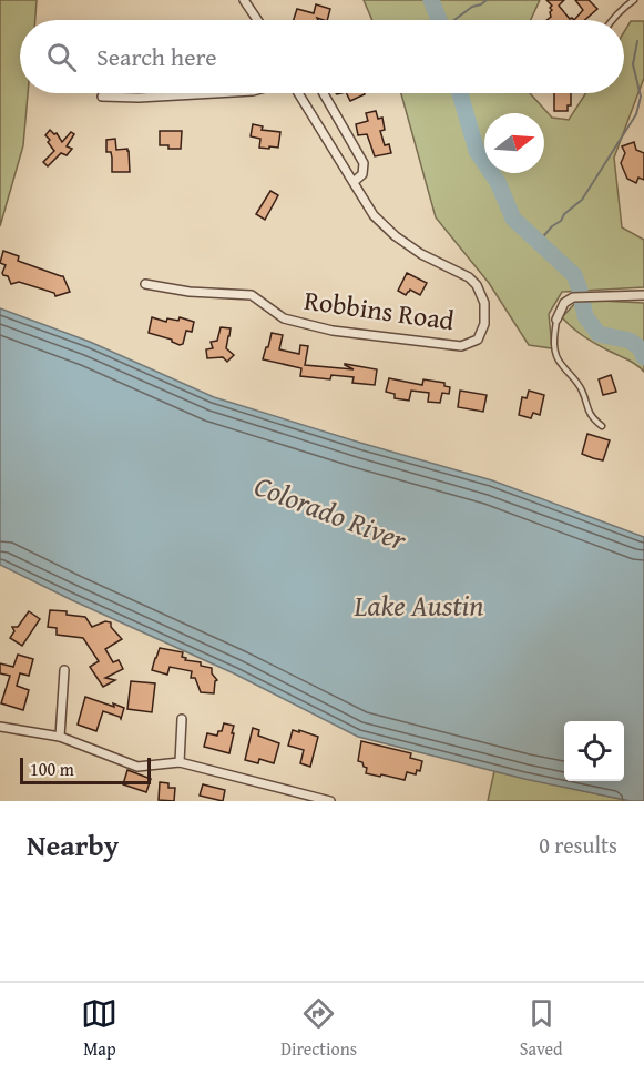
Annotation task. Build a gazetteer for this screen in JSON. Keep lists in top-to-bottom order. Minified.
{"streets":{"street":["Robbins Road"]},"water":["Colorado River","Lake Austin"],"scale_bar":"100 m","north":"right","page":{"search":"Search here","scale":"100 m","heading":["Nearby","0 results"],"nav":["Map","Directions","Saved"]}}
